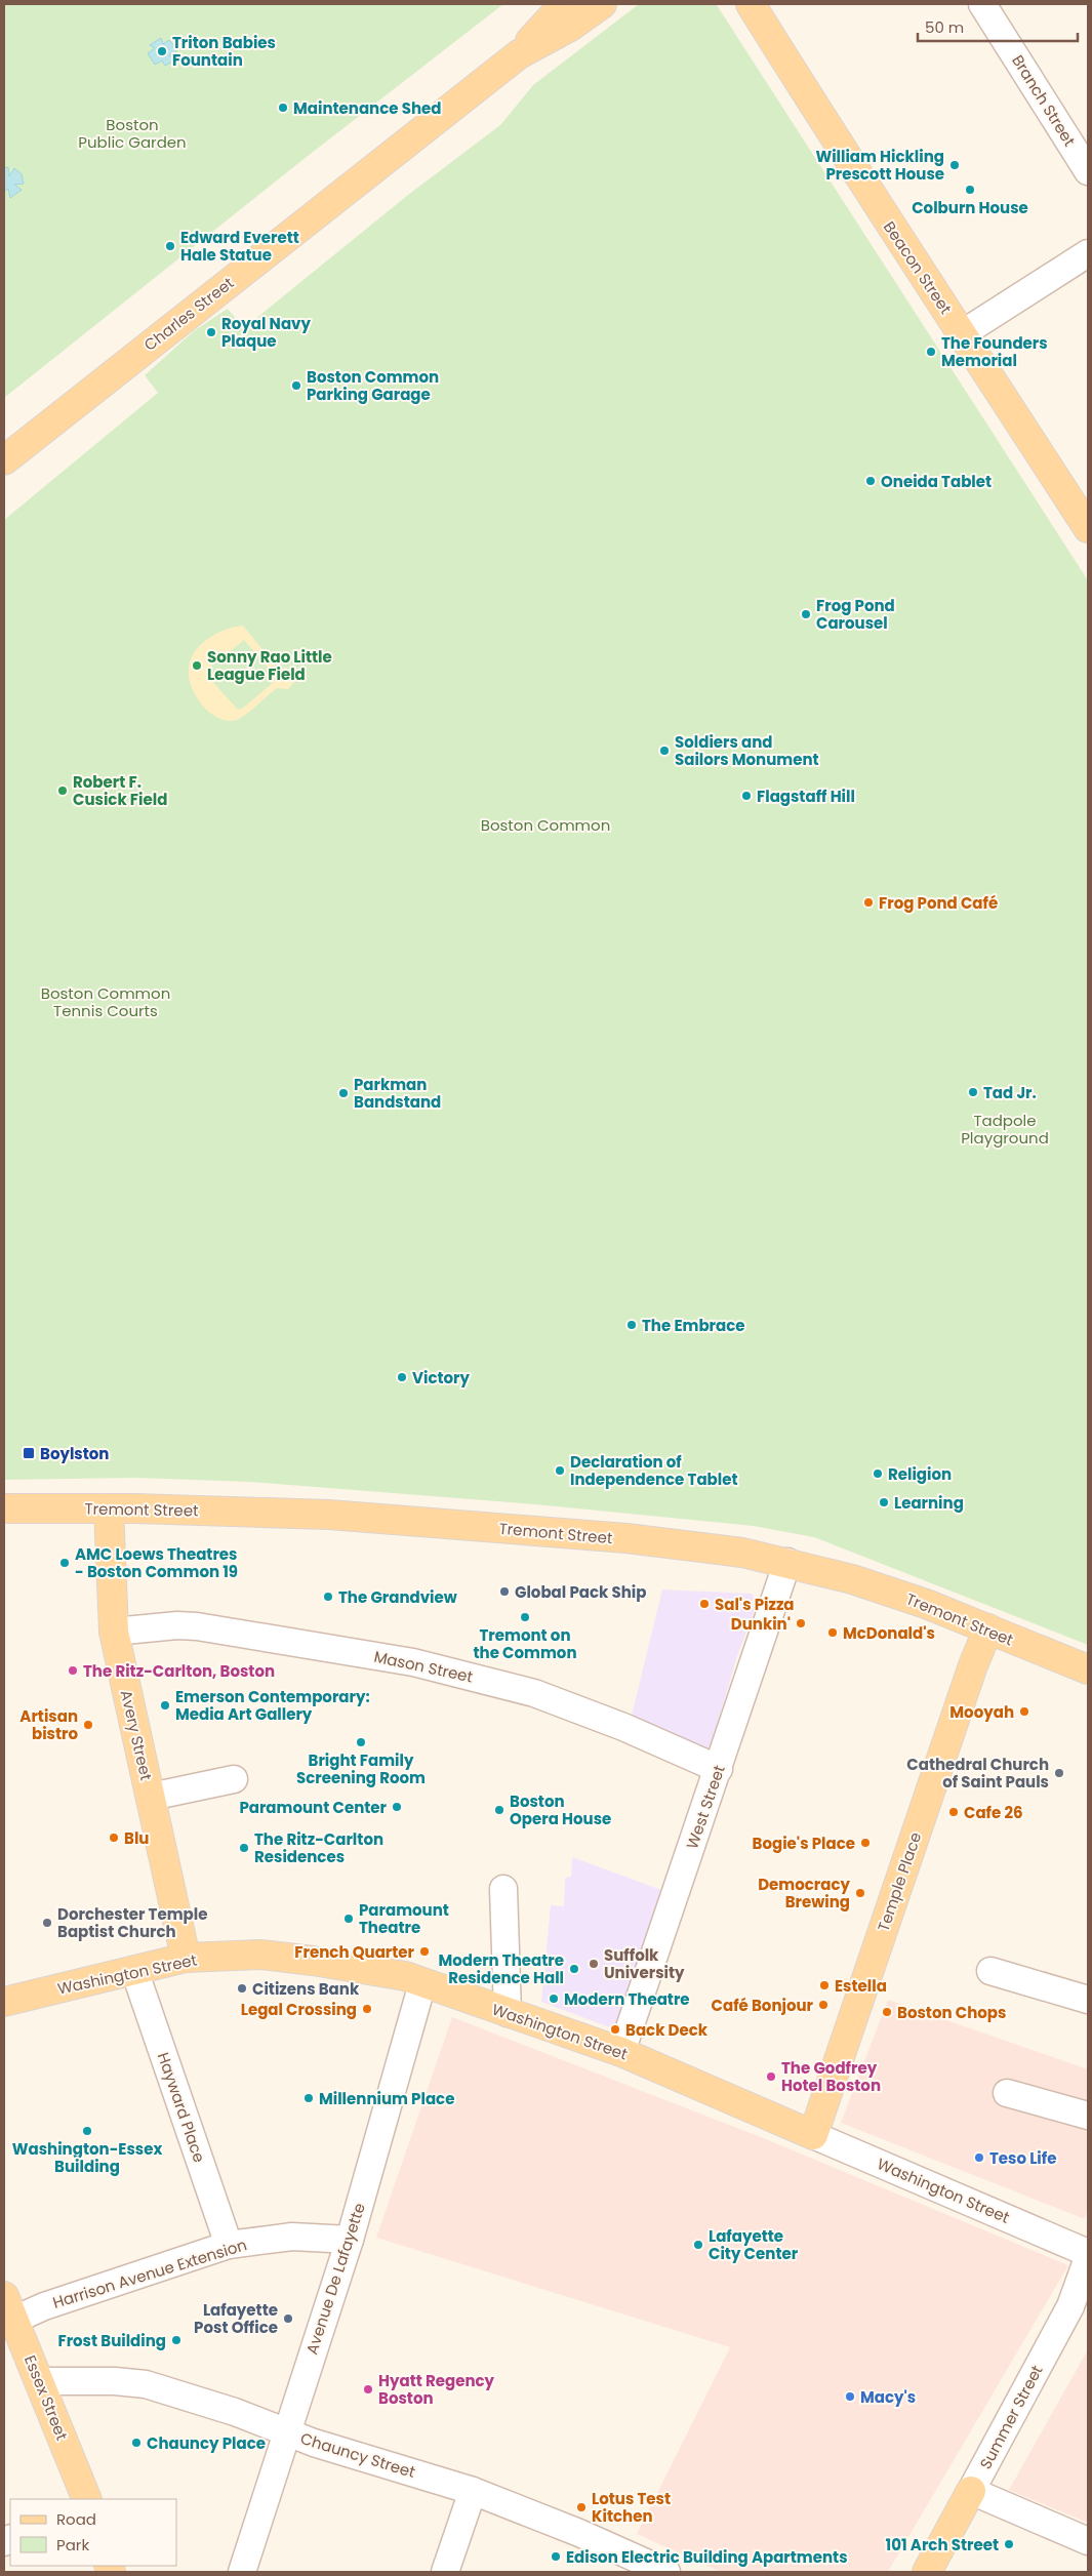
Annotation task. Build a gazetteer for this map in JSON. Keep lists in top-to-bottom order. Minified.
{"streets":{"main road":["Beacon Street","Charles Street","Tremont Street","Avery Street","Temple Place","Washington Street","Essex Street","Summer Street"],"street":["Branch Street","Mason Street","West Street","Hayward Place","Harrison Avenue Extension","Avenue De Lafayette","Chauncy Street"]},"crossings":[["Tremont Street","Avery Street"],["Tremont Street","West Street"],["Tremont Street","Temple Place"],["Mason Street","Avery Street"],["Mason Street","West Street"],["Avery Street","Washington Street"],["West Street","Washington Street"],["Temple Place","Washington Street"],["Washington Street","Hayward Place"],["Washington Street","Avenue De Lafayette"],["Hayward Place","Harrison Avenue Extension"],["Harrison Avenue Extension","Avenue De Lafayette"],["Harrison Avenue Extension","Essex Street"],["Avenue De Lafayette","Chauncy Street"],["Essex Street","Chauncy Street"]],"parks":["Boston Public Garden","Boston Common","Boston Common Tennis Courts","Tadpole Playground"],"places":{"other":["Triton Babies Fountain","Maintenance Shed","William Hickling Prescott House","Colburn House","Edward Everett Hale Statue","Royal Navy Plaque","The Founders Memorial","Boston Common Parking Garage","Oneida Tablet","Frog Pond Carousel","Sonny Rao Little League Field","Soldiers and Sailors Monument","Robert F. Cusick Field","Flagstaff Hill","Frog Pond Café","Tad Jr.","Parkman Bandstand","The Embrace","Victory","Declaration of Independence Tablet","Religion","Learning","AMC Loews Theatres - Boston Common 19","Global Pack Ship","The Grandview","Sal's Pizza","Tremont on the Common","Dunkin'","McDonald's","The Ritz-Carlton, Boston","Emerson Contemporary: Media Art Gallery","Mooyah","Artisan bistro","Bright Family Screening Room","Cathedral Church of Saint Pauls","Paramount Center","Boston Opera House","Cafe 26","Blu","Bogie's Place","The Ritz-Carlton Residences","Democracy Brewing","Paramount Theatre","Dorchester Temple Baptist Church","French Quarter","Suffolk University","Modern Theatre Residence Hall","Estella","Citizens Bank","Modern Theatre","Café Bonjour","Legal Crossing","Boston Chops","Back Deck","The Godfrey Hotel Boston","Millennium Place","Washington-Essex Building","Teso Life","Lafayette City Center","Lafayette Post Office","Frost Building","Hyatt Regency Boston","Macy's","Chauncy Place","Lotus Test Kitchen","101 Arch Street","Edison Electric Building Apartments"],"transit":["Boylston"]},"legend":["Road","Park"],"scale_bar":"50 m"}
